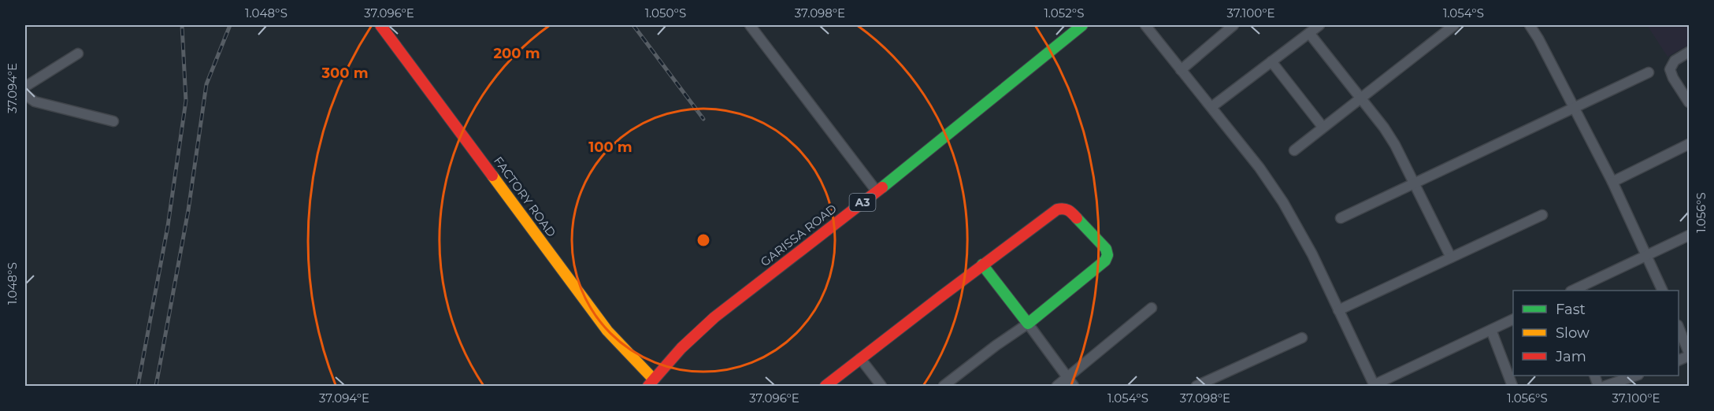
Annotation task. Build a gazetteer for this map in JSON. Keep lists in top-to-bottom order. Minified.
{"streets":{"main road":["FACTORY ROAD","A3","GARISSA ROAD"]},"crossings":[["FACTORY ROAD","GARISSA ROAD"]],"legend":["Fast","Slow","Jam"],"coordinates":["1.048°S","37.096°E","1.050°S","37.098°E","1.052°S","37.100°E","1.054°S","37.094°E","1.056°S"],"rings":["200 m","300 m","100 m"]}
